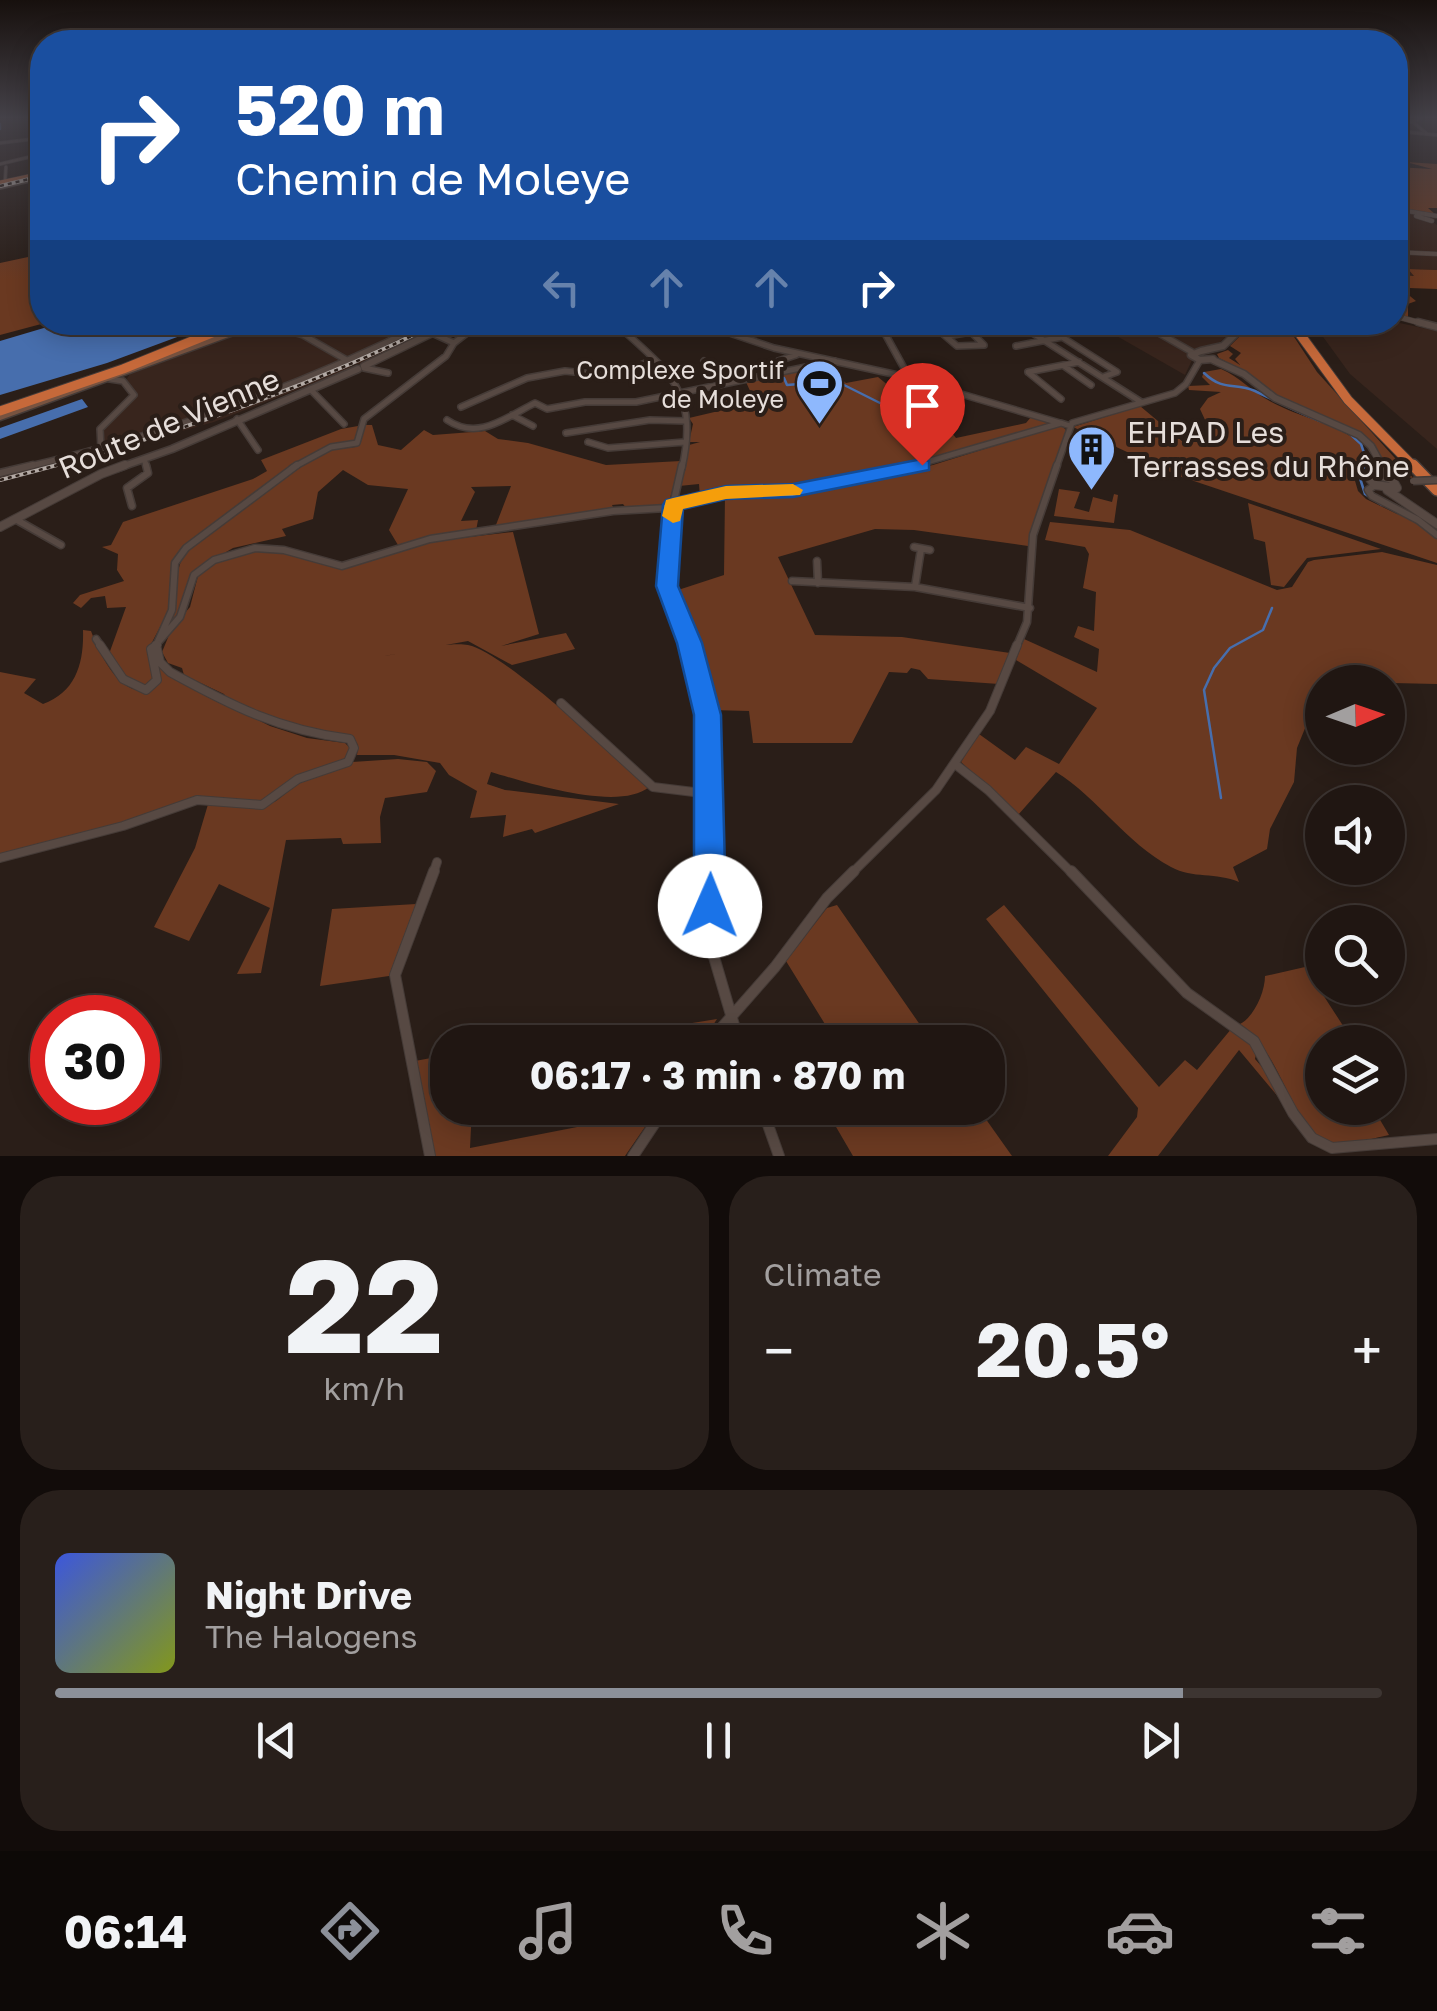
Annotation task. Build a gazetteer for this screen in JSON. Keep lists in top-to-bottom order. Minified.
{"streets":{"street":["Route de Vienne"]},"places":{"sports":["Complexe Sportif de Moleye"],"building":["EHPAD Les Terrasses du Rhône"]},"north":"right","page":{"turn":["520 m","Chemin de Moleye"],"limit":"30","trip":"06:17 · 3 min · 870 m","tile":[["22","km/h"],"Climate"],"heat":["−","20.5°","+"],"song":["Night Drive","The Halogens"],"tabs":"06:14"}}
